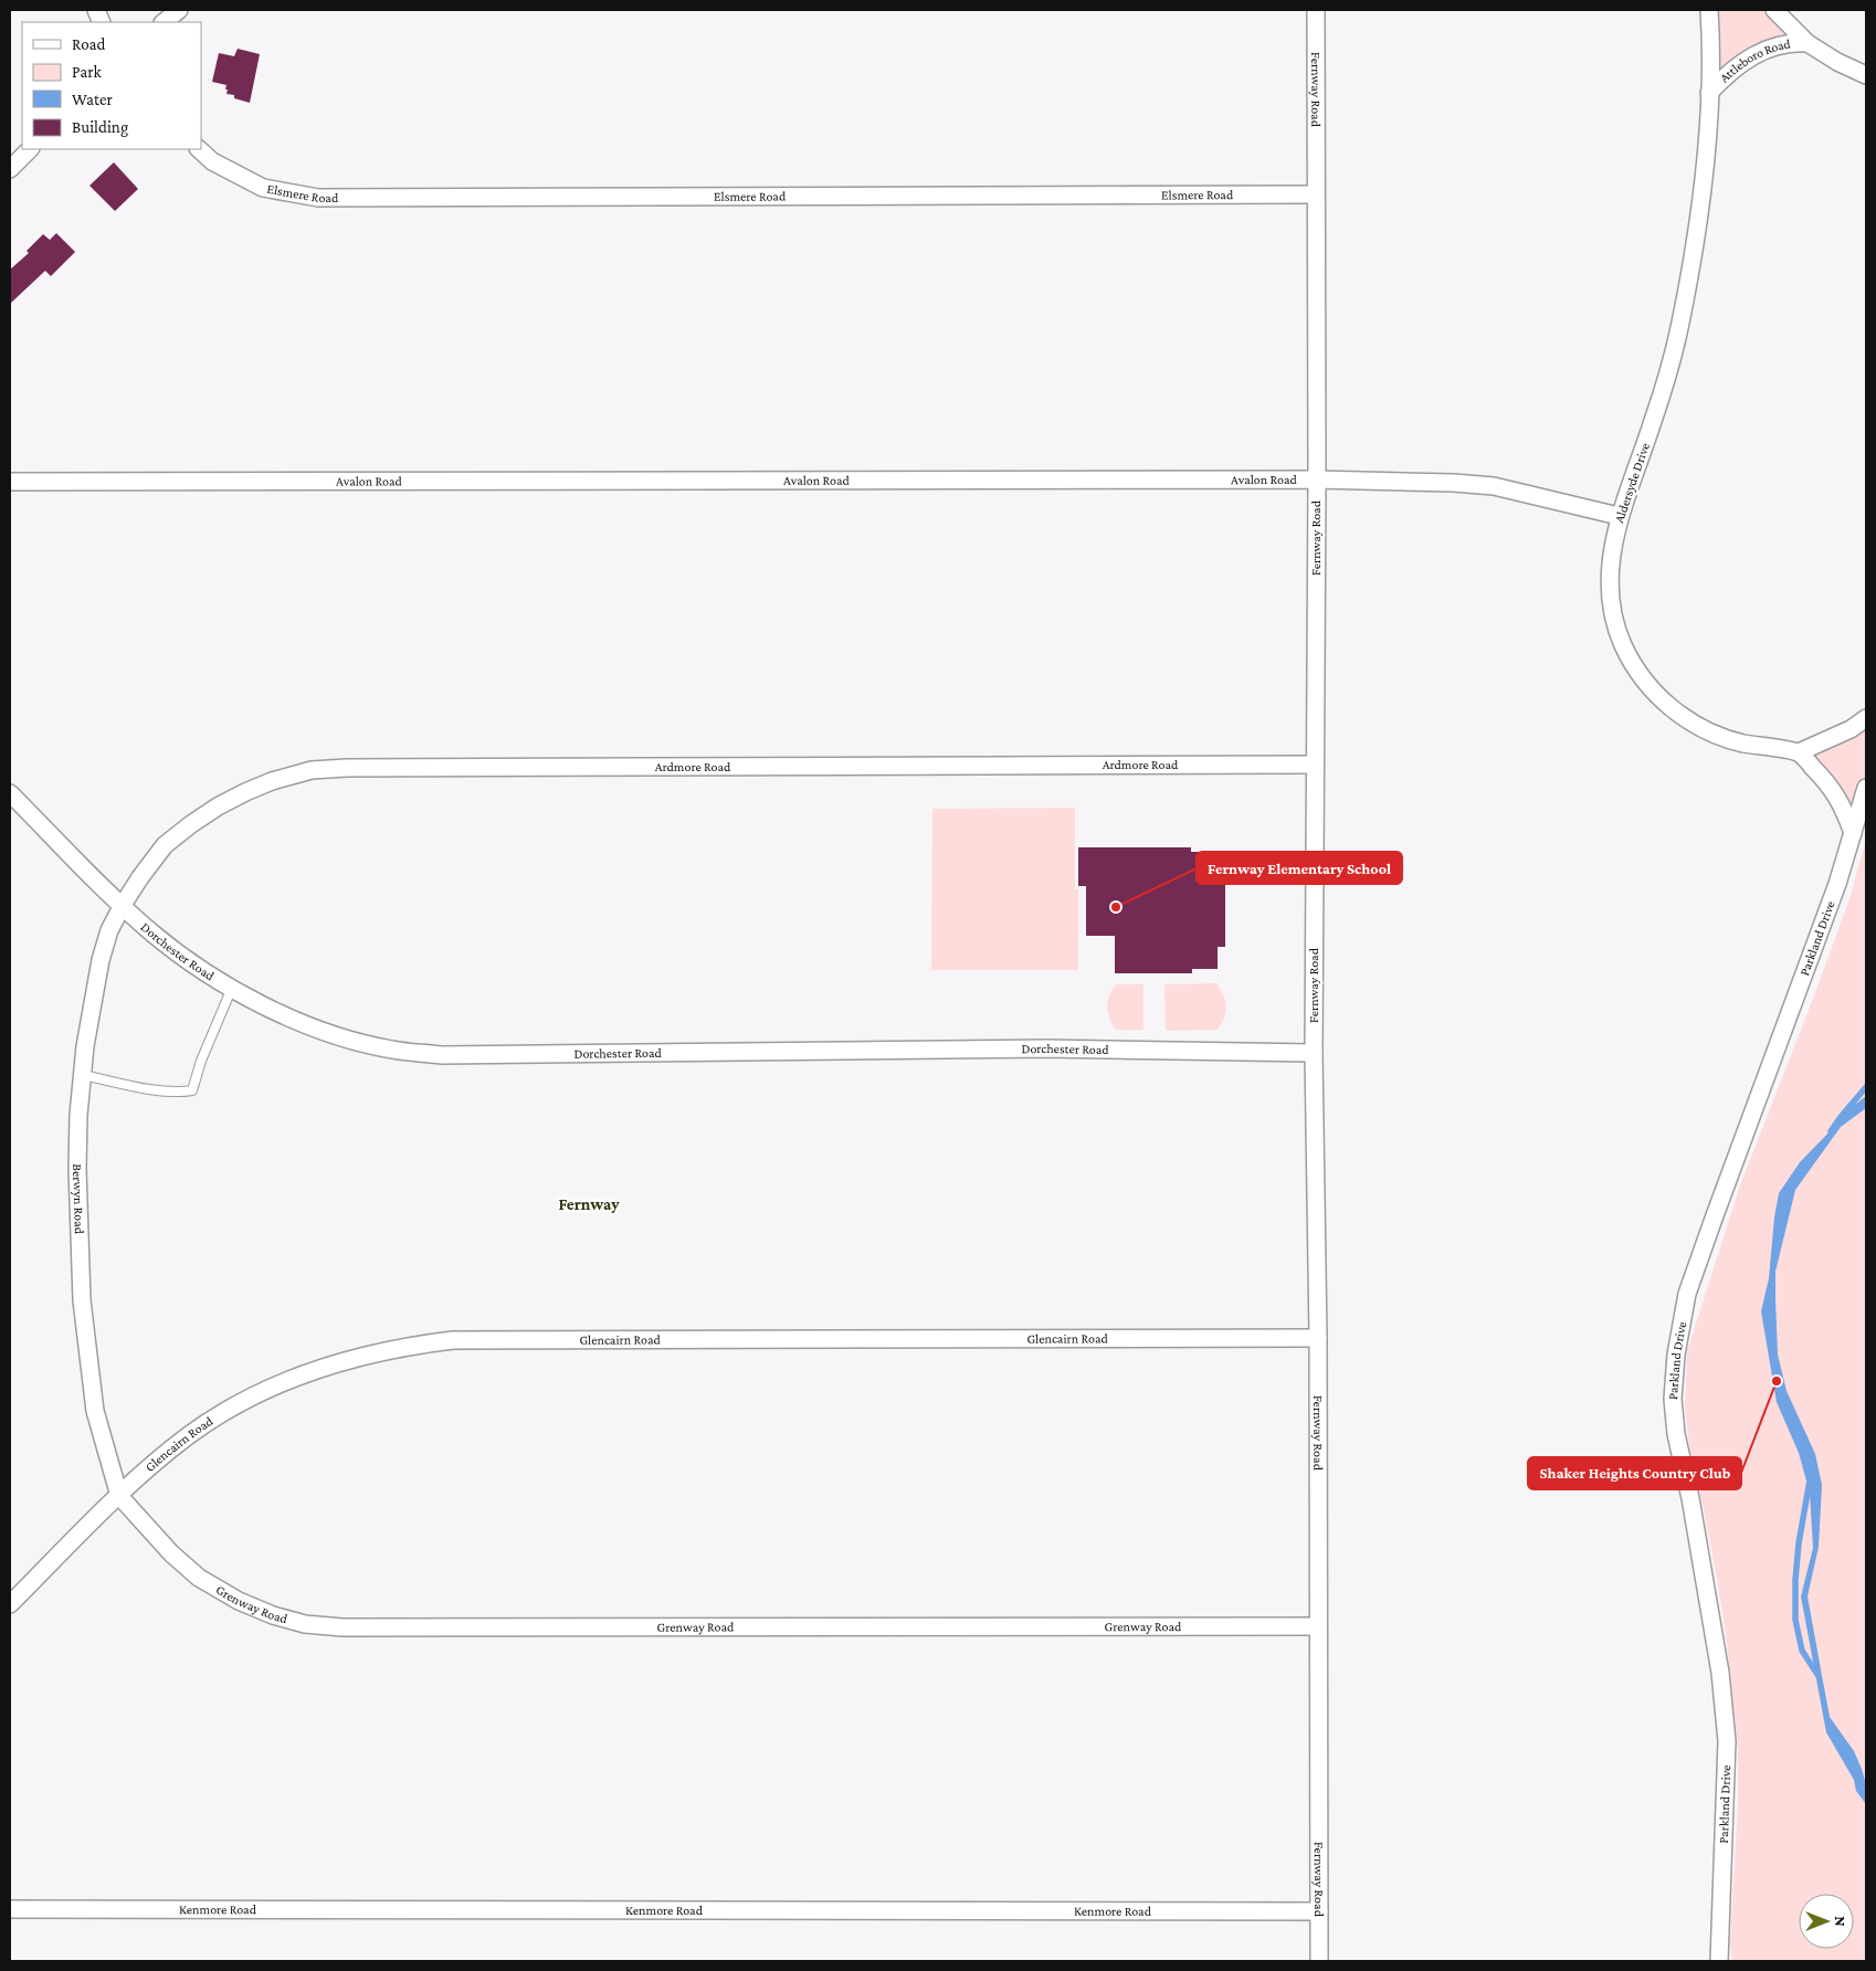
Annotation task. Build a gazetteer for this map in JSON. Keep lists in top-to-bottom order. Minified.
{"streets":{"street":["Attleboro Road","Fernway Road","Elsmere Road","Avalon Road","Aldersyde Drive","Ardmore Road","Parkland Drive","Dorchester Road","Berwyn Road","Glencairn Road","Grenway Road","Kenmore Road"]},"crossings":[["Attleboro Road","Aldersyde Drive"],["Fernway Road","Elsmere Road"],["Fernway Road","Avalon Road"],["Fernway Road","Ardmore Road"],["Fernway Road","Dorchester Road"],["Fernway Road","Glencairn Road"],["Fernway Road","Grenway Road"],["Fernway Road","Kenmore Road"],["Avalon Road","Aldersyde Drive"],["Ardmore Road","Dorchester Road"],["Ardmore Road","Berwyn Road"],["Dorchester Road","Berwyn Road"],["Berwyn Road","Glencairn Road"],["Berwyn Road","Grenway Road"],["Glencairn Road","Grenway Road"]],"districts":["Fernway"],"places":["Fernway Elementary School","Shaker Heights Country Club"],"legend":["Road","Park","Water","Building"],"north":"right"}
